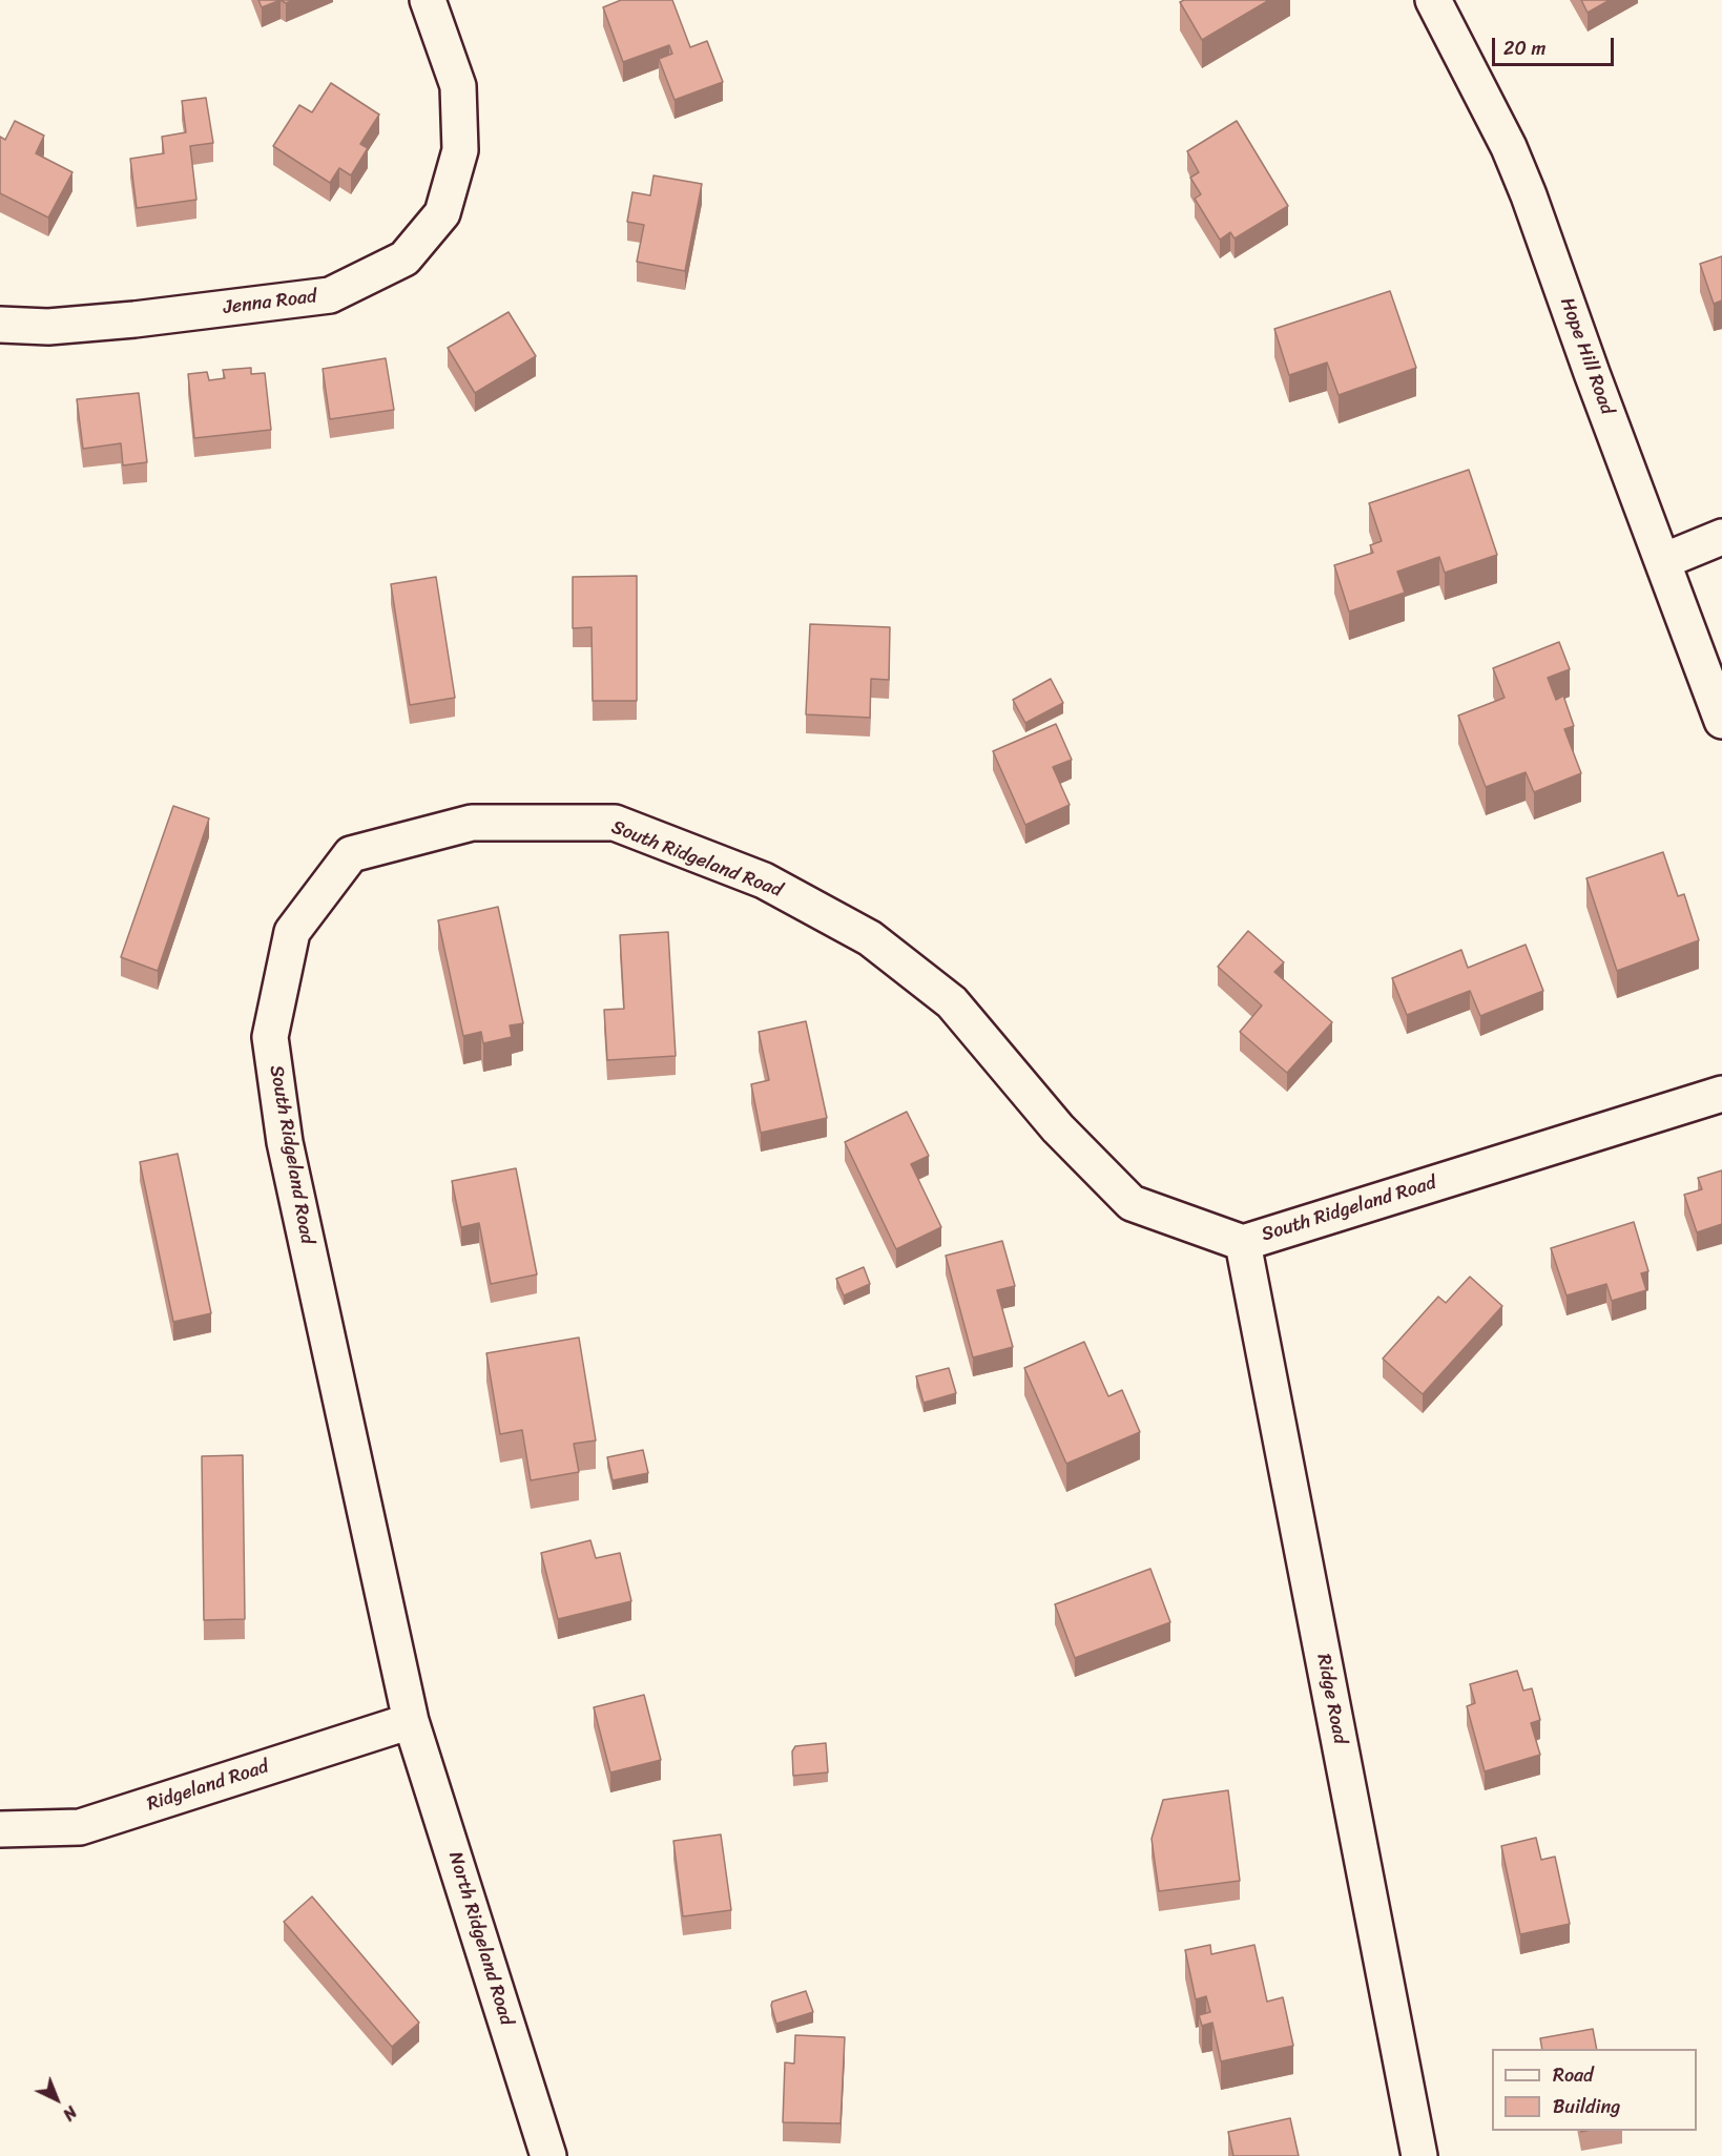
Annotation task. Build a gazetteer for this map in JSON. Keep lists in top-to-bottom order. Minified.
{"streets":{"street":["Jenna Road","Hope Hill Road","South Ridgeland Road","Ridge Road","Ridgeland Road","North Ridgeland Road"]},"crossings":[["South Ridgeland Road","Ridge Road"],["South Ridgeland Road","Ridgeland Road"],["South Ridgeland Road","North Ridgeland Road"],["Ridgeland Road","North Ridgeland Road"]],"legend":["Road","Building"],"scale_bar":"20 m","north":"bottom right"}
